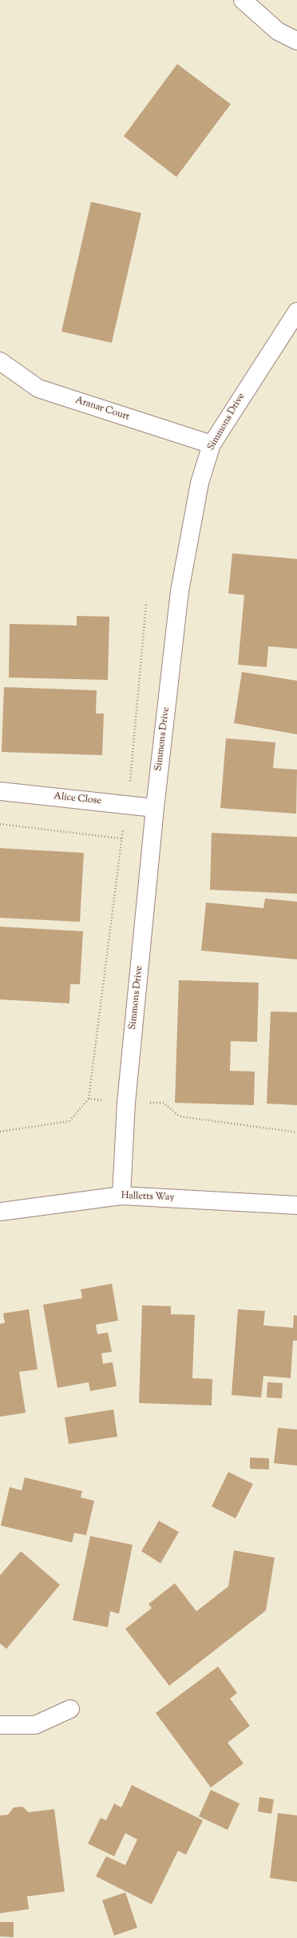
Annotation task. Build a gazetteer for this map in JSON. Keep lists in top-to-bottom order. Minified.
{"streets":{"street":["Aranar Court","Simmons Drive","Alice Close","Halletts Way"]},"crossings":[["Aranar Court","Simmons Drive"],["Simmons Drive","Alice Close"],["Simmons Drive","Halletts Way"]]}
